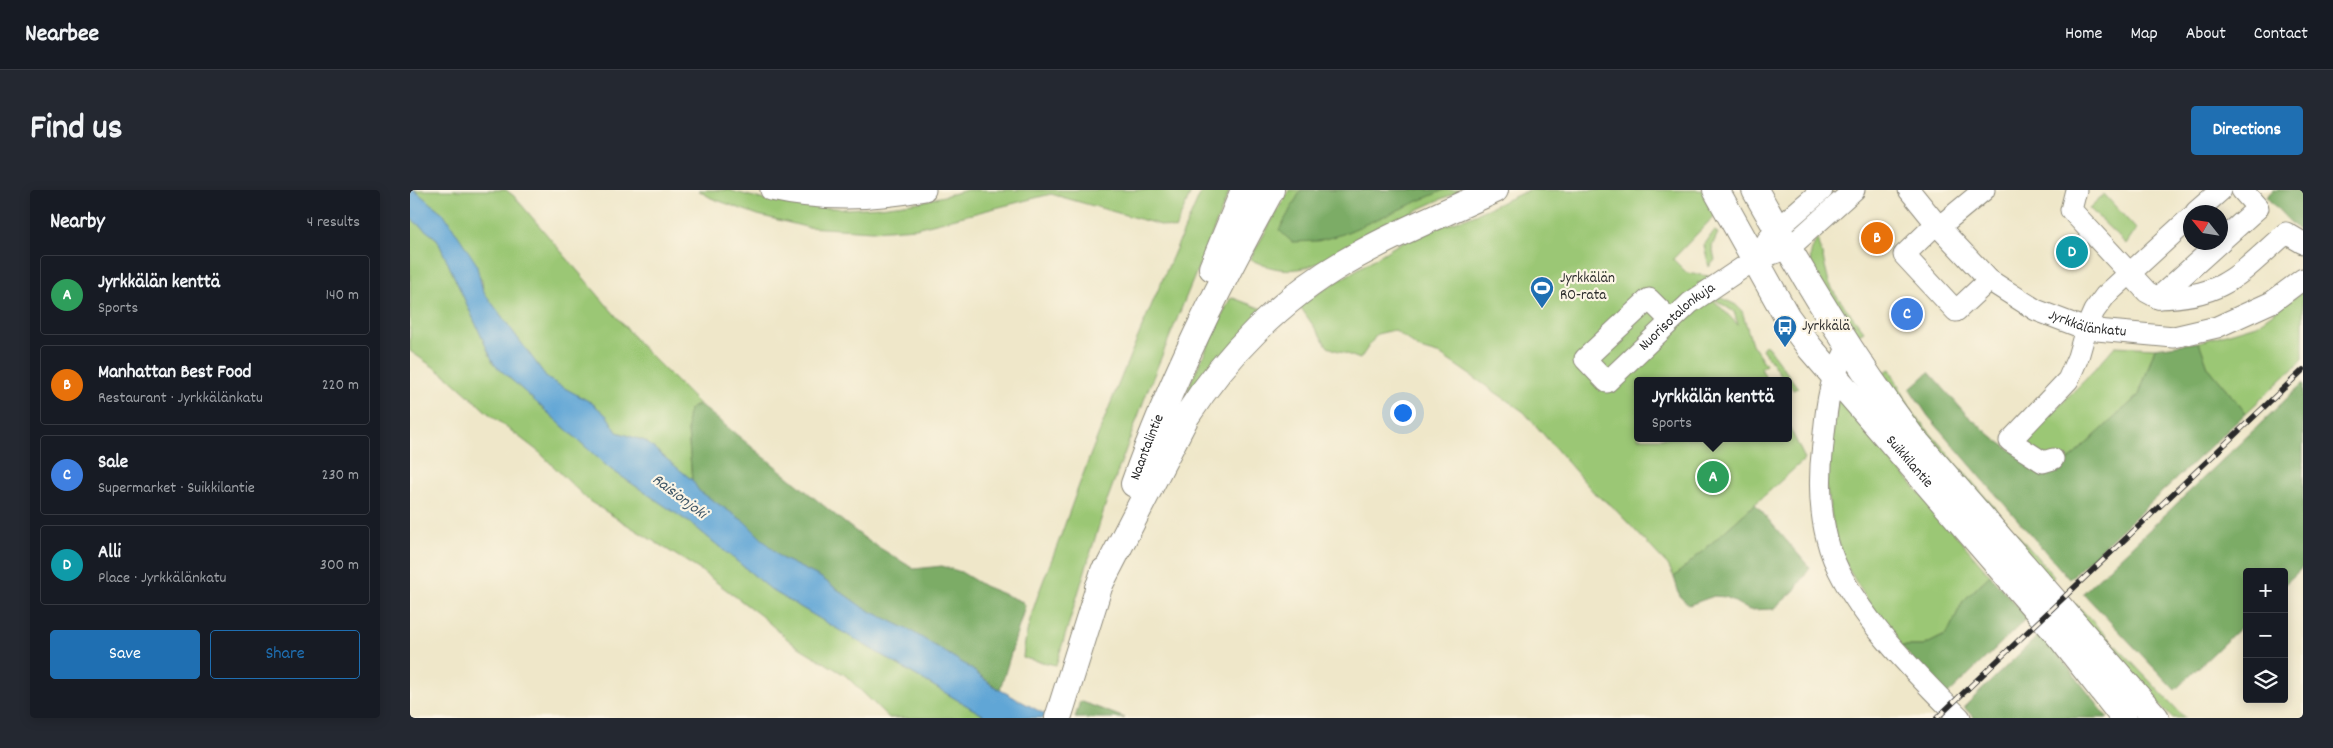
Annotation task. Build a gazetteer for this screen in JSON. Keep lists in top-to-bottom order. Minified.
{"streets":{"main road":["Naantalintie","Suikkilantie"],"street":["Nuorisotalonkuja","Jyrkkälänkatu"]},"crossings":[["Nuorisotalonkuja","Suikkilantie"]],"water":["Raisionjoki"],"places":{"sports":["Jyrkkälän RO-rata"],"bus stop":["Jyrkkälä"]},"north":"top left","page":{"header":"Nearbee","nav":["Home","Map","About","Contact"],"title":"Find us","buttons":["Directions",["Save","Share"]],"heading":["Nearby","4 results"],"pins":["B","D","C","A"],"list":[{"mark":"A","name":"Jyrkkälän kenttä","note":"Sports","value":"140 m"},{"mark":"B","name":"Manhattan Best Food","note":"Restaurant · Jyrkkälänkatu","value":"220 m"},{"mark":"C","name":"Sale","note":"Supermarket · Suikkilantie","value":"230 m"},{"mark":"D","name":"Alli","note":"Place · Jyrkkälänkatu","value":"300 m"}],"popup":["Jyrkkälän kenttä","Sports"],"map_buttons":["+","−"]}}
